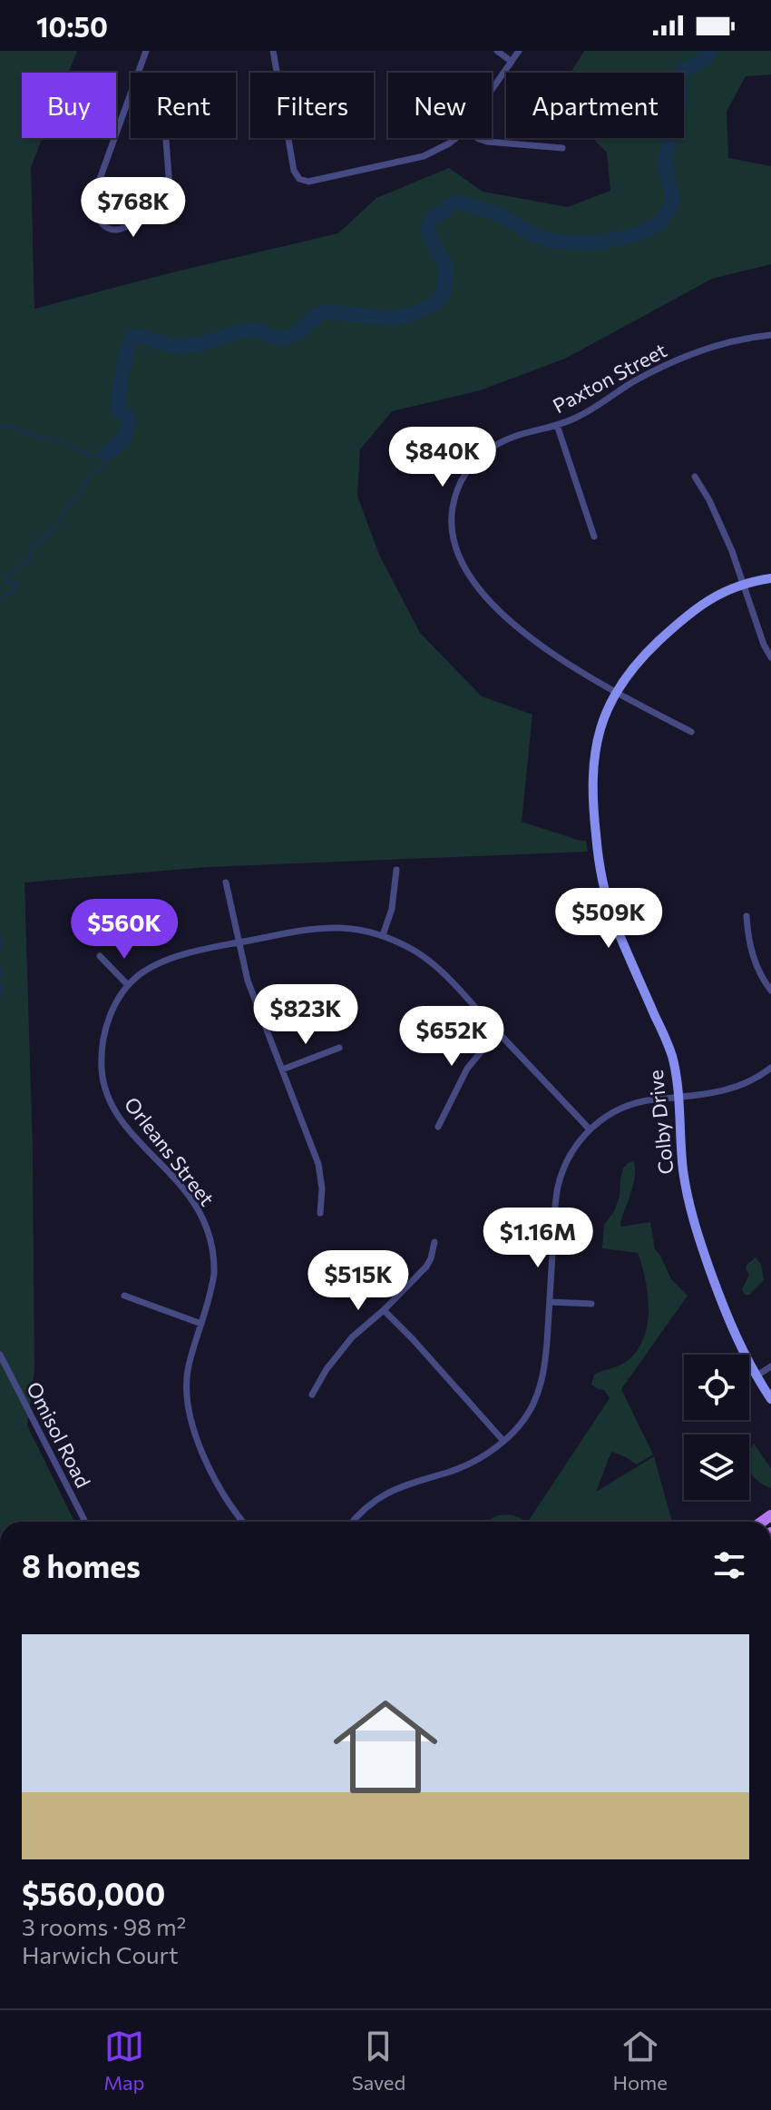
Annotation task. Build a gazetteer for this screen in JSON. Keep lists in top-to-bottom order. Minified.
{"streets":{"street":["Paxton Street","Colby Drive","Orleans Street","Omisol Road"]},"crossings":[["Paxton Street","Colby Drive"]],"page":{"status":"10:50","chip":["Buy","Rent","Filters","New","Apartment"],"price":["$768K","$840K","$509K","$560K","$823K","$652K","$1.16M","$515K"],"heading":"8 homes","list":[{"name":"$560,000","note":"3 rooms · 98 m² · Harwich Court"}],"tabs":["Map","Saved","Home"]}}
